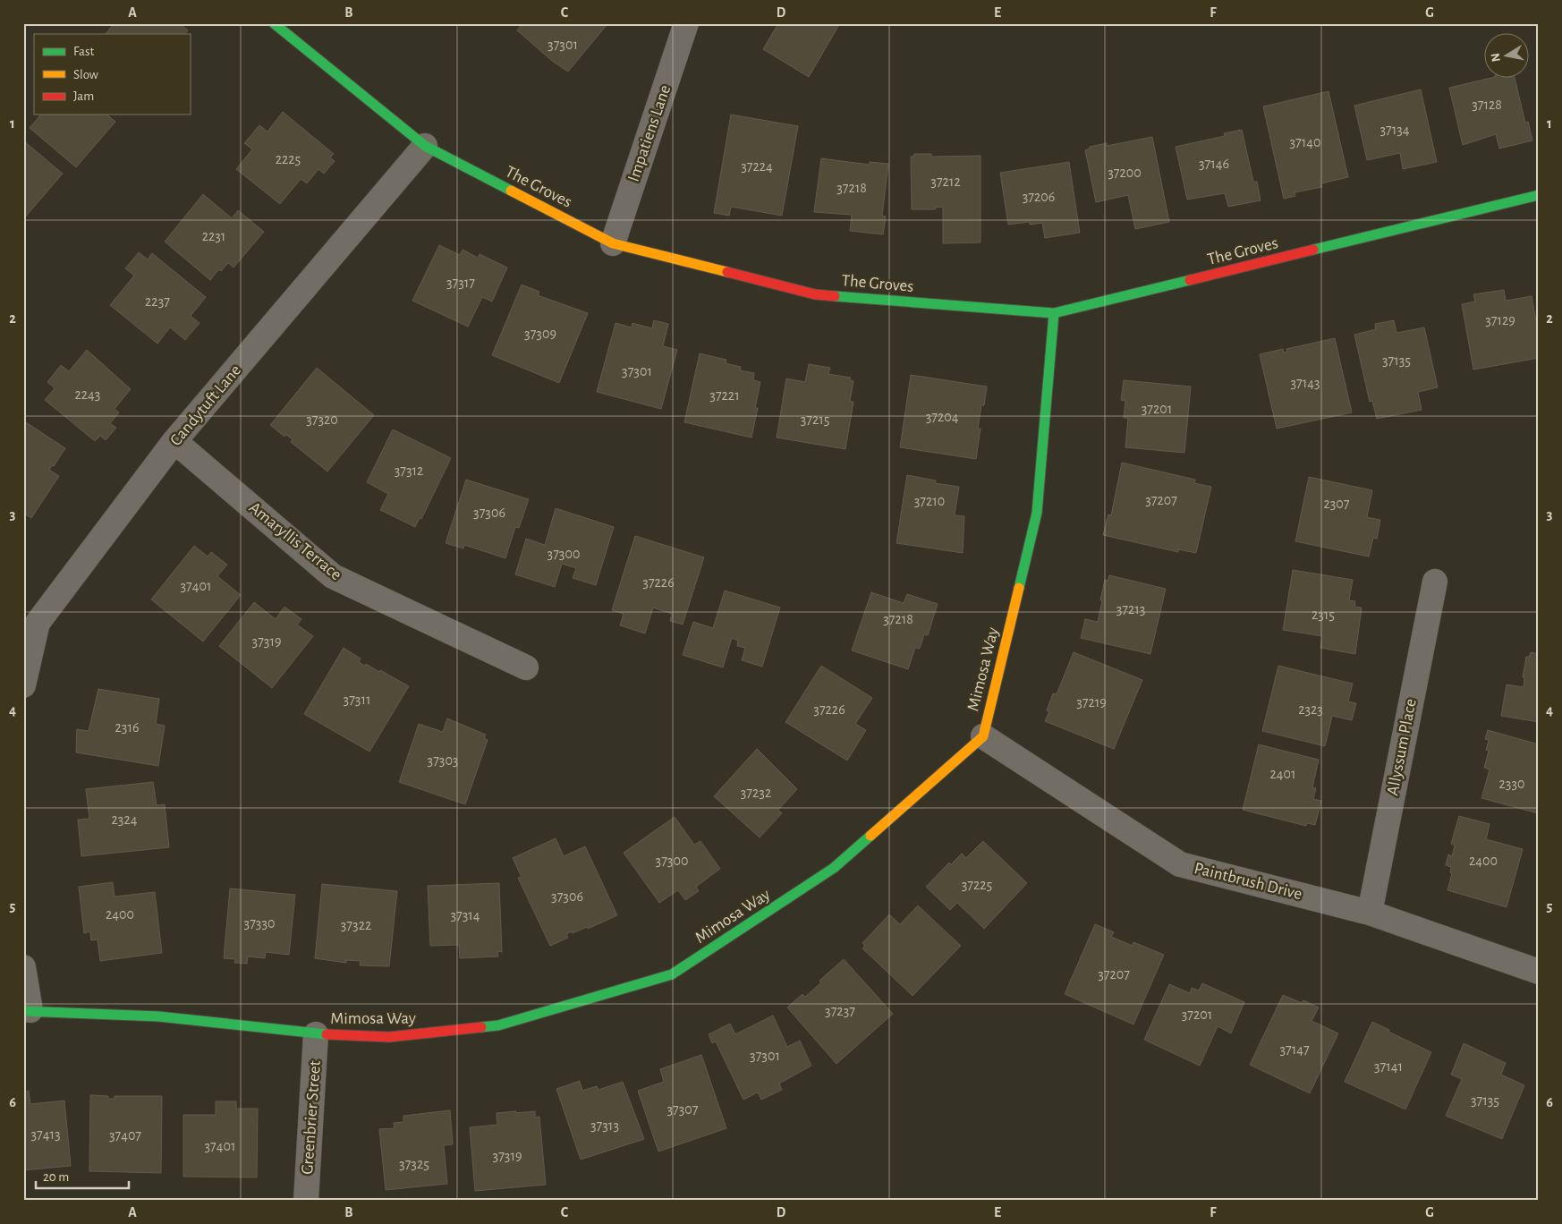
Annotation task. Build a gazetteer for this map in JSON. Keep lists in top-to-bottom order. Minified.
{"streets":{"street":["Impatiens Lane","The Groves","Candytuft Lane","Amaryllis Terrace","Mimosa Way","Allyssum Place","Paintbrush Drive","Greenbrier Street"]},"crossings":[["Impatiens Lane","The Groves"],["The Groves","Candytuft Lane"],["The Groves","Mimosa Way"],["Candytuft Lane","Amaryllis Terrace"],["Mimosa Way","Paintbrush Drive"],["Mimosa Way","Greenbrier Street"],["Allyssum Place","Paintbrush Drive"]],"house_numbers":["37301","37128","37134","37140","2225","37146","37224","37200","37212","37218","37206","2231","37317","2237","37129","37309","37135","37301","37143","2243","37221","37201","37204","37320","37215","37312","37207","37210","2307","37306","37300","37226","37401","37213","2315","37218","37319","37311","37219","37226","2323","2316","37303","2401","2330","37232","2324","37300","2400","37225","37306","2400","37314","37330","37322","37207","37237","37201","37147","37301","37141","37135","37307","37313","37413","37407","37401","37319","37325"],"legend":["Fast","Slow","Jam"],"scale_bar":"20 m","north":"left","grid":{"columns":["A","B","C","D","E","F","G"],"rows":["1","2","3","4","5","6"]}}
